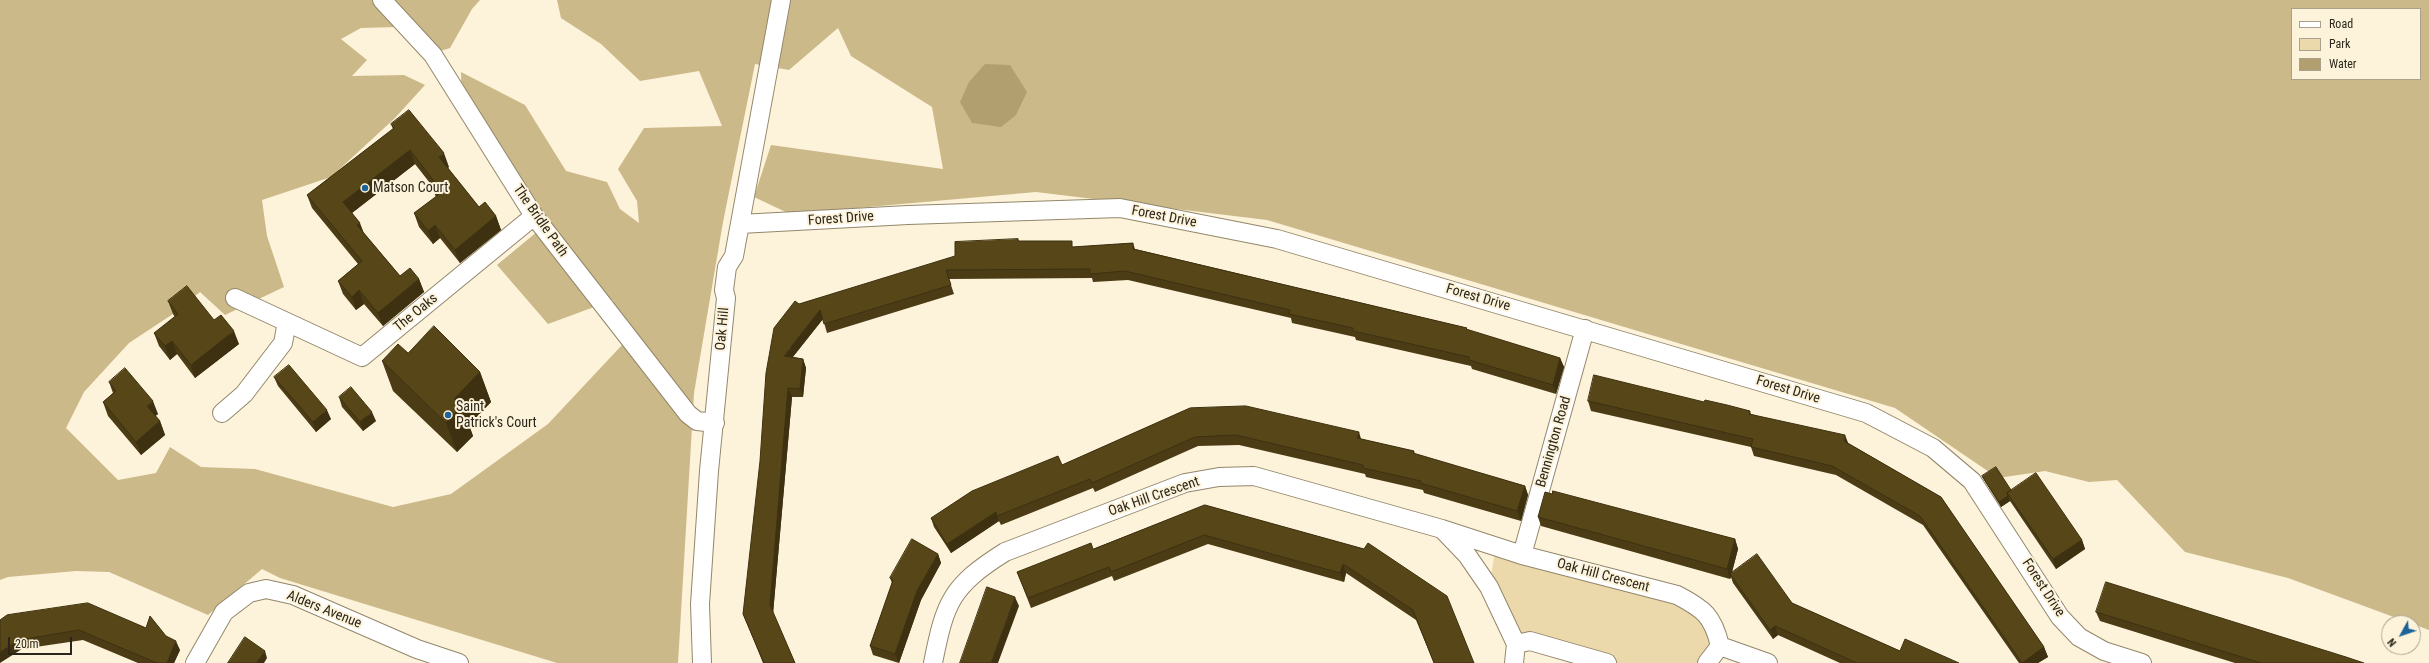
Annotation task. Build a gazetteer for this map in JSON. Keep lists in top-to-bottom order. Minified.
{"streets":{"street":["Forest Drive","The Bridle Path","The Oaks","Oak Hill","Bennington Road","Oak Hill Crescent","Alders Avenue"]},"crossings":[["Forest Drive","Oak Hill"],["Forest Drive","Bennington Road"],["The Bridle Path","The Oaks"],["The Bridle Path","Oak Hill"],["Bennington Road","Oak Hill Crescent"]],"places":["Matson Court","Saint Patrick's Court"],"legend":["Road","Park","Water"],"scale_bar":"20 m","north":"bottom left"}
